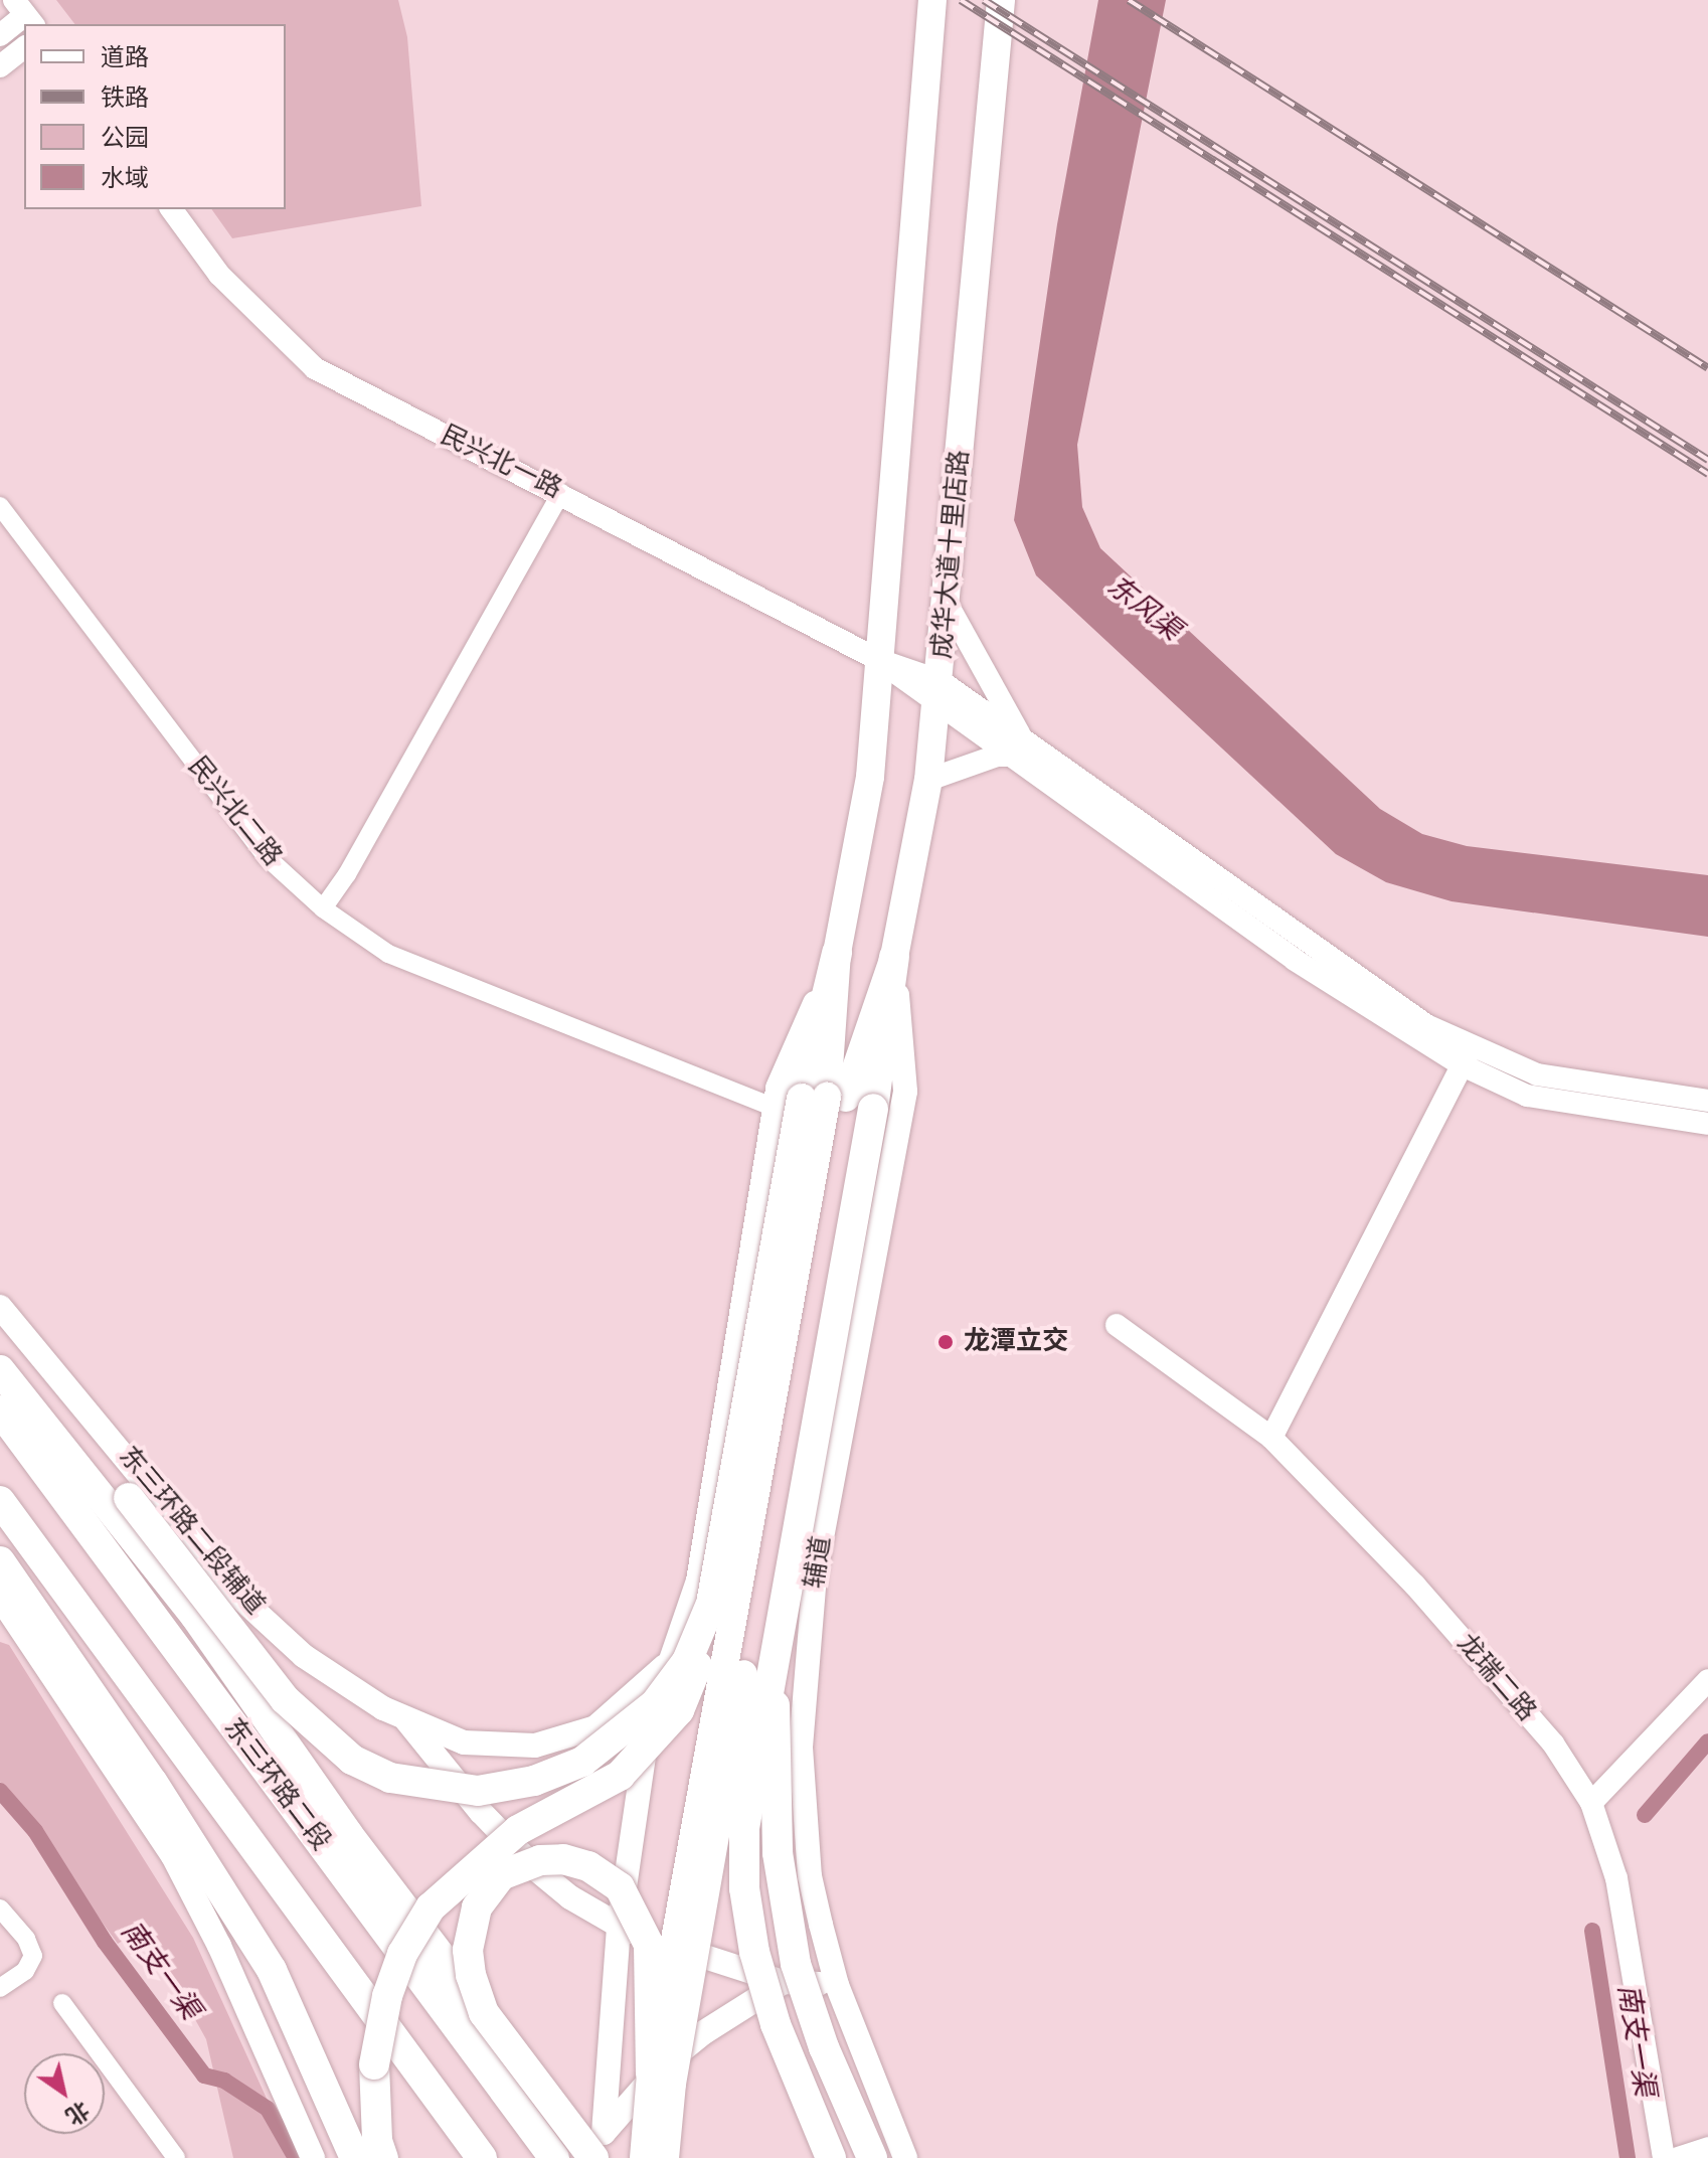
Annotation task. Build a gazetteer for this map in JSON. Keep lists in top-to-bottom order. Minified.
{"streets":{"highway":["东三环路二段"],"main road":["成华大道十里店路","东三环路二段辅道","辅道"],"street":["民兴北一路","民兴北二路","龙瑞二路"]},"crossings":[["民兴北一路","成华大道十里店路"],["成华大道十里店路","辅道"]],"water":["东风渠","南支一渠"],"places":["龙潭立交"],"legend":["道路","铁路","公园","水域"],"north":"bottom right"}
